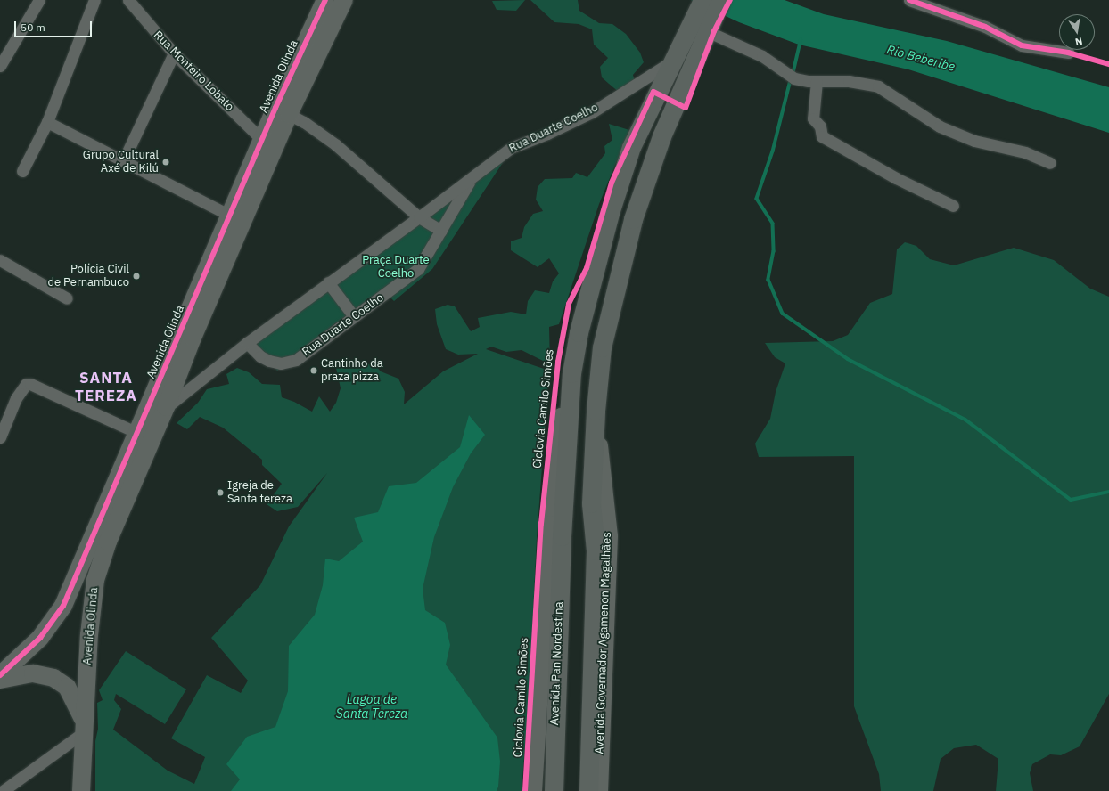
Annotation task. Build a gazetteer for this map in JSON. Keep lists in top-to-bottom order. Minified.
{"streets":{"highway":["Avenida Governador Agamenon Magalhães","Avenida Pan Nordestina"],"main road":["Avenida Olinda"],"street":["Rua Monteiro Lobato","Rua Duarte Coelho"],"cycle path":["Ciclovia Camilo Simões"]},"crossings":[["Rua Monteiro Lobato","Avenida Olinda"],["Avenida Olinda","Rua Duarte Coelho"],["Rua Duarte Coelho","Avenida Governador Agamenon Magalhães"],["Avenida Governador Agamenon Magalhães","Avenida Pan Nordestina"]],"districts":["SANTA TEREZA"],"water":["Rio Beberibe","Lagoa de Santa Tereza"],"parks":["Praça Duarte Coelho"],"places":["Grupo Cultural Axé de Kilú","Polícia Civil de Pernambuco","Cantinho da praza pizza","Igreja de Santa tereza"],"scale_bar":"50 m","north":"bottom"}
